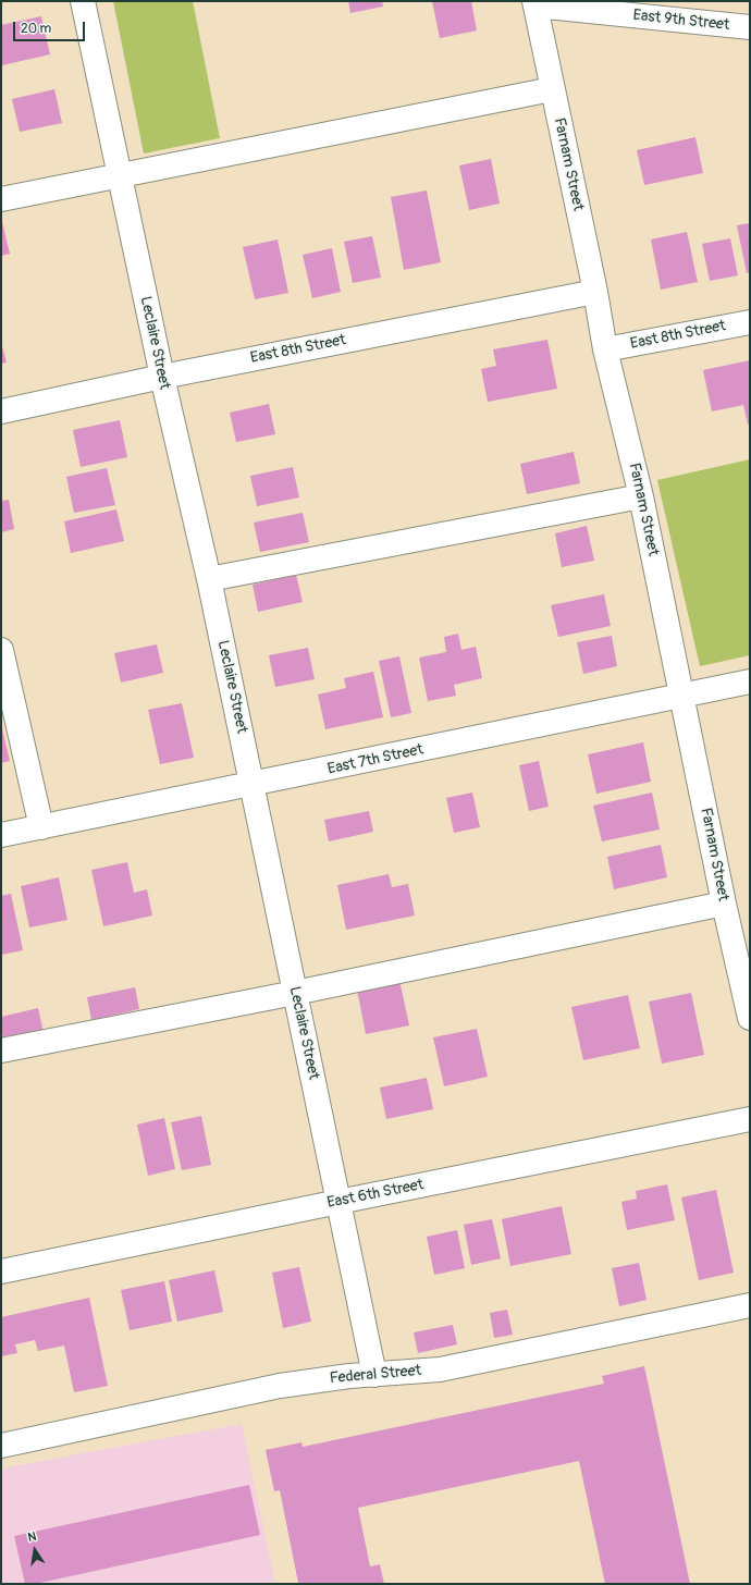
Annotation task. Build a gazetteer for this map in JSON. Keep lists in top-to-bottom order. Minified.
{"streets":{"street":["East 9th Street","Farnam Street","East 8th Street","Leclaire Street","East 7th Street","East 6th Street","Federal Street"]},"crossings":[["East 9th Street","Farnam Street"],["Farnam Street","East 8th Street"],["Farnam Street","East 7th Street"],["East 8th Street","Leclaire Street"],["Leclaire Street","East 7th Street"],["Leclaire Street","East 6th Street"],["Leclaire Street","Federal Street"]],"scale_bar":"20 m","north":"top"}
